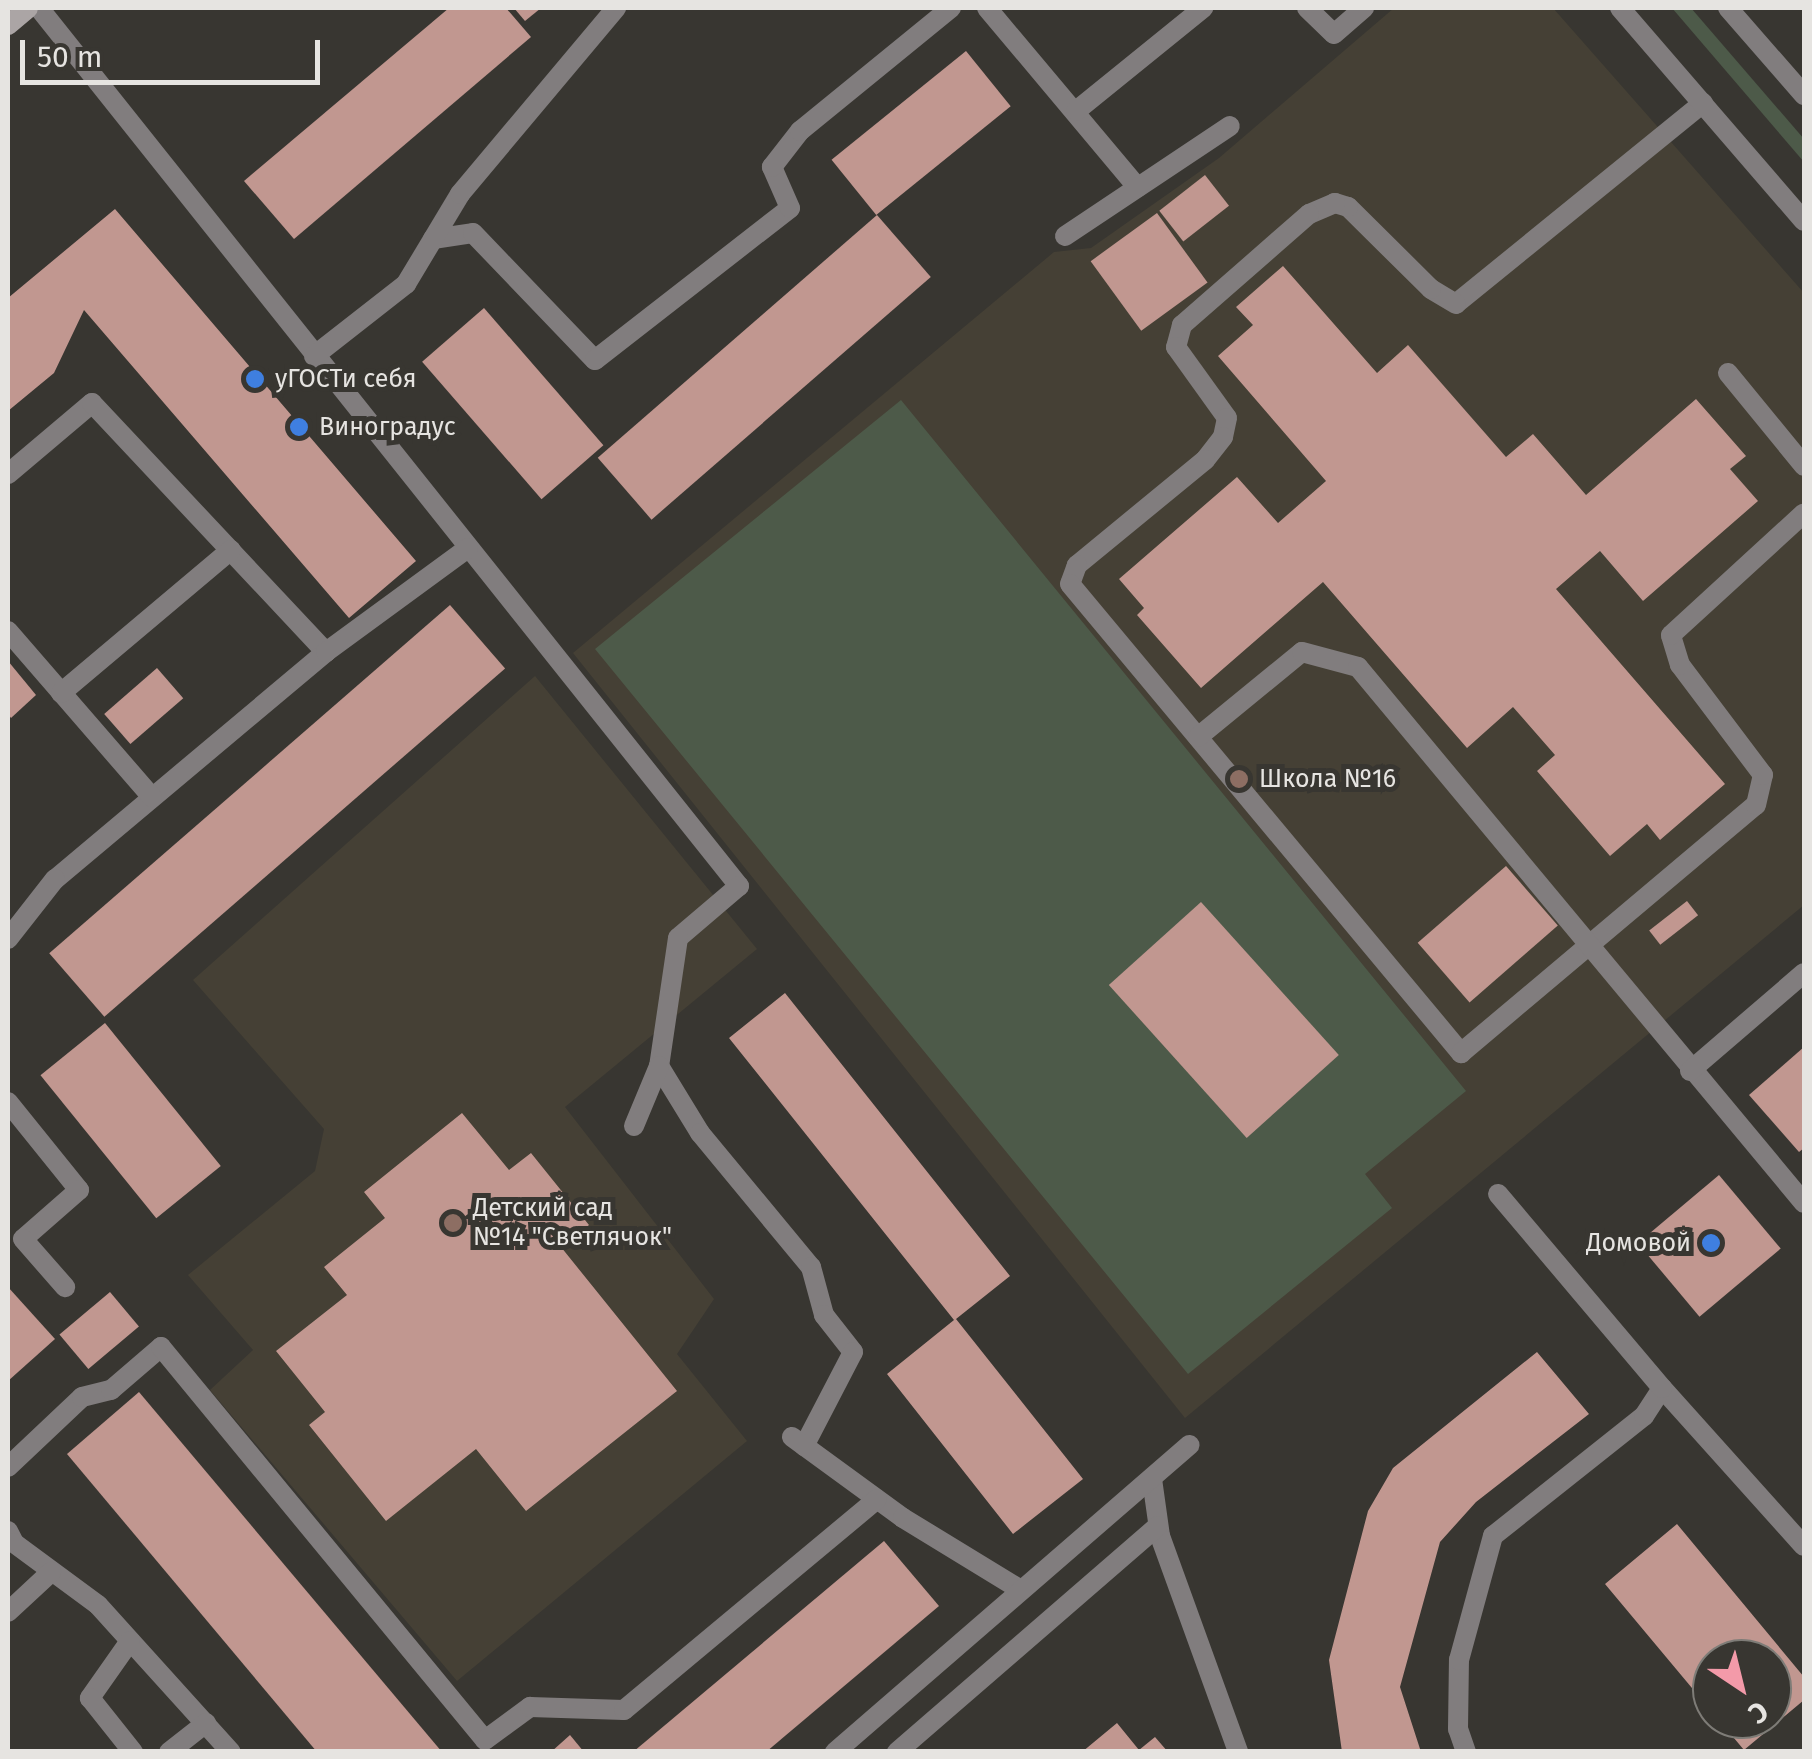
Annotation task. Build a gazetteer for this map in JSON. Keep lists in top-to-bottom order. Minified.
{"places":["уГОСТи себя","Виноградус","Школа №16","Детский сад №14 \"Светлячок\"","Домовой"],"scale_bar":"50 m","north":"bottom right"}
